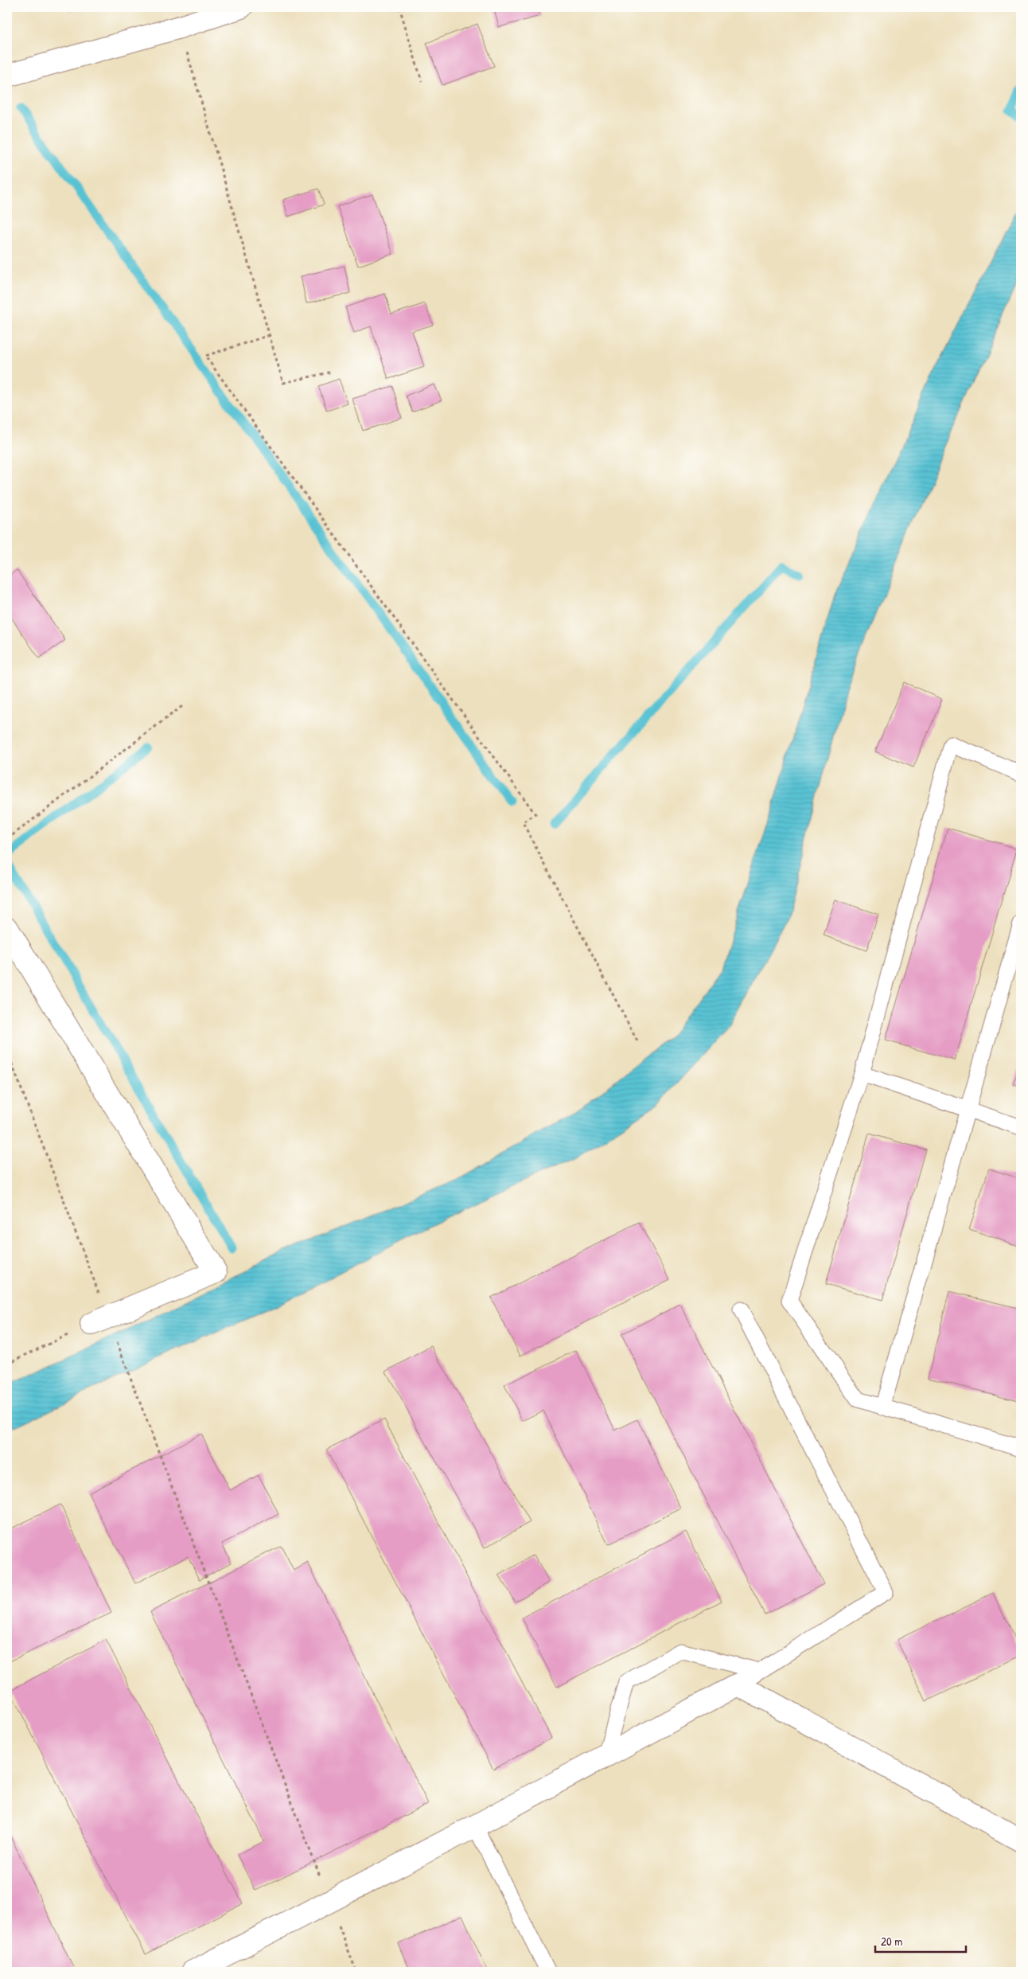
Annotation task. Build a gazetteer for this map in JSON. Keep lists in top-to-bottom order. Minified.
{"scale_bar":"20 m"}
